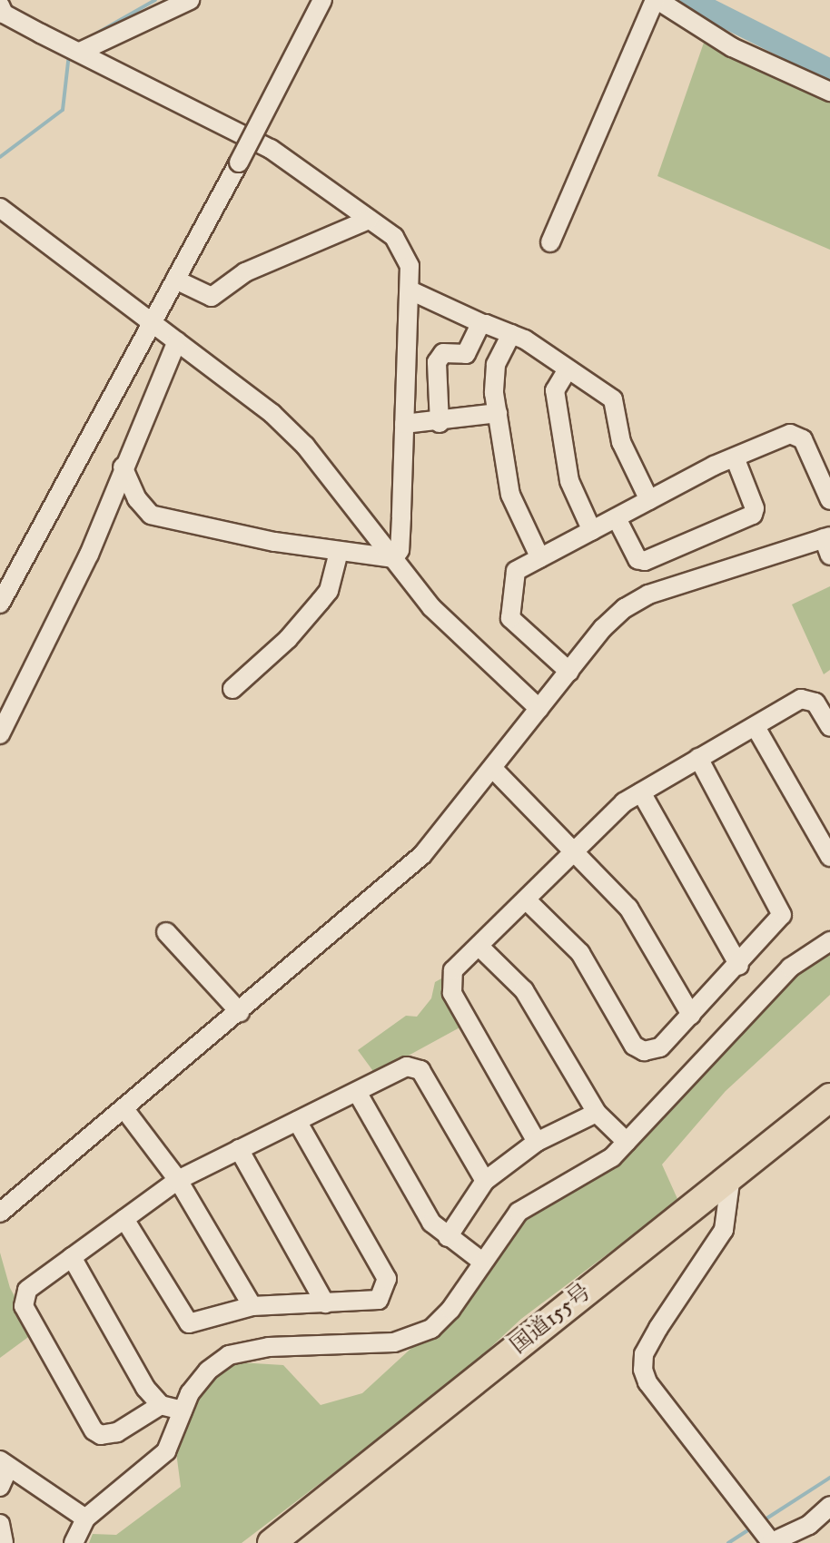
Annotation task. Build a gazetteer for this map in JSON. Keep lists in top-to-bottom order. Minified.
{"streets":{"highway":["国道155号"]}}
